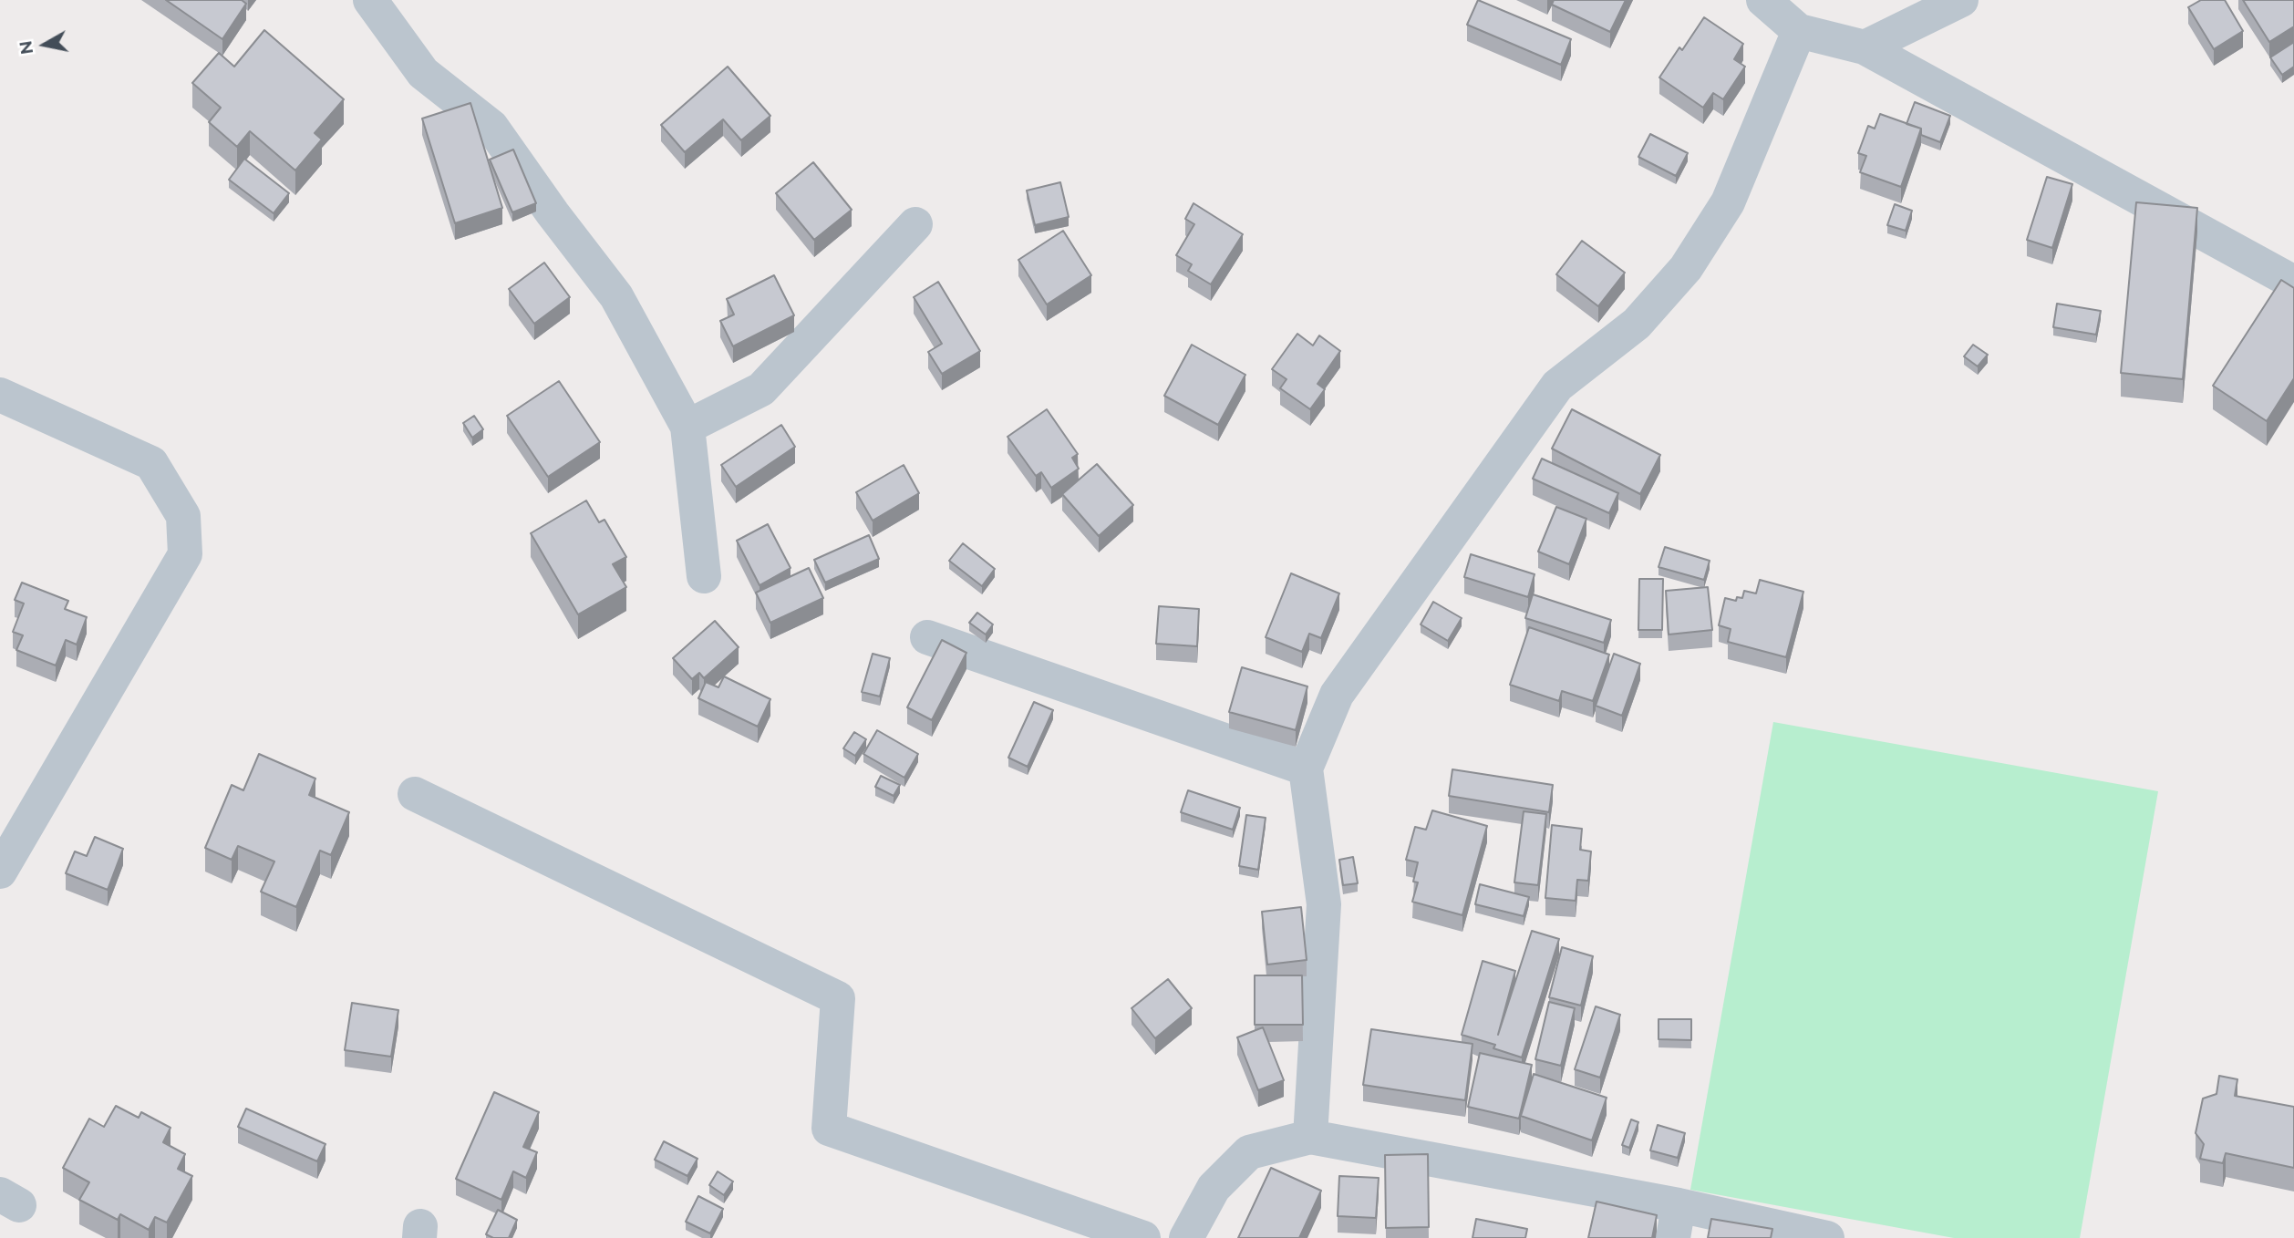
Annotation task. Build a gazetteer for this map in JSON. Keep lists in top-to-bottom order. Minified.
{"north":"left"}
